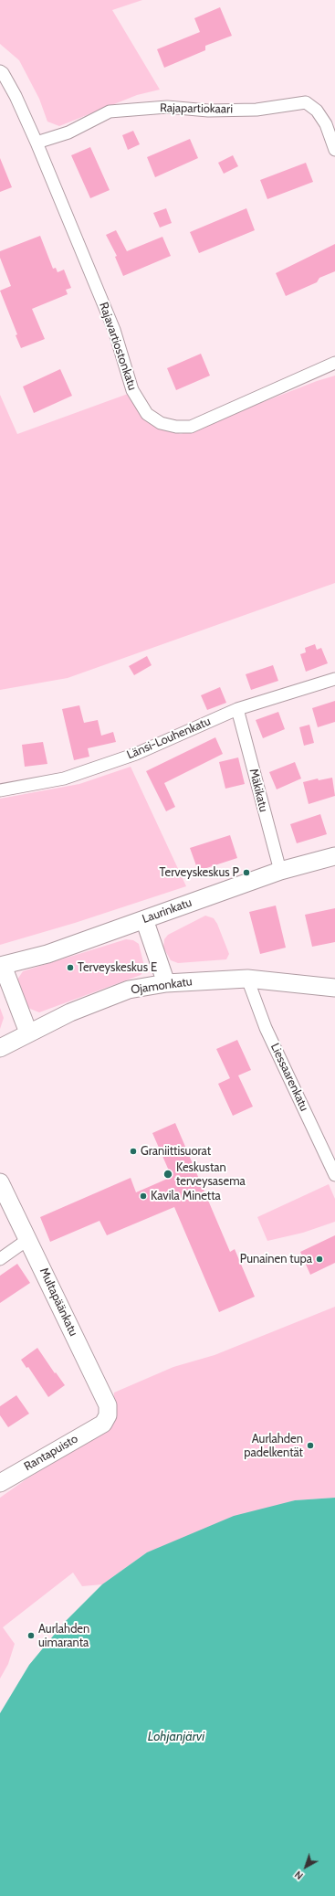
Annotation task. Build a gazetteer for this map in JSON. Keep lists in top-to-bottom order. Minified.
{"streets":{"street":["Rajapartiokaari","Rajavartiostonkatu","Länsi-Louhenkatu","Mäkikatu","Laurinkatu","Ojamonkatu","Liessaarenkatu","Multapäänkatu","Rantapuisto"]},"crossings":[["Rajapartiokaari","Rajavartiostonkatu"],["Länsi-Louhenkatu","Mäkikatu"],["Mäkikatu","Laurinkatu"],["Ojamonkatu","Liessaarenkatu"],["Multapäänkatu","Rantapuisto"]],"water":["Lohjanjärvi"],"places":["Terveyskeskus P","Terveyskeskus E","Graniittisuorat","Keskustan terveysasema","Kavila Minetta","Punainen tupa","Aurlahden padelkentät","Aurlahden uimaranta"],"north":"bottom left"}
